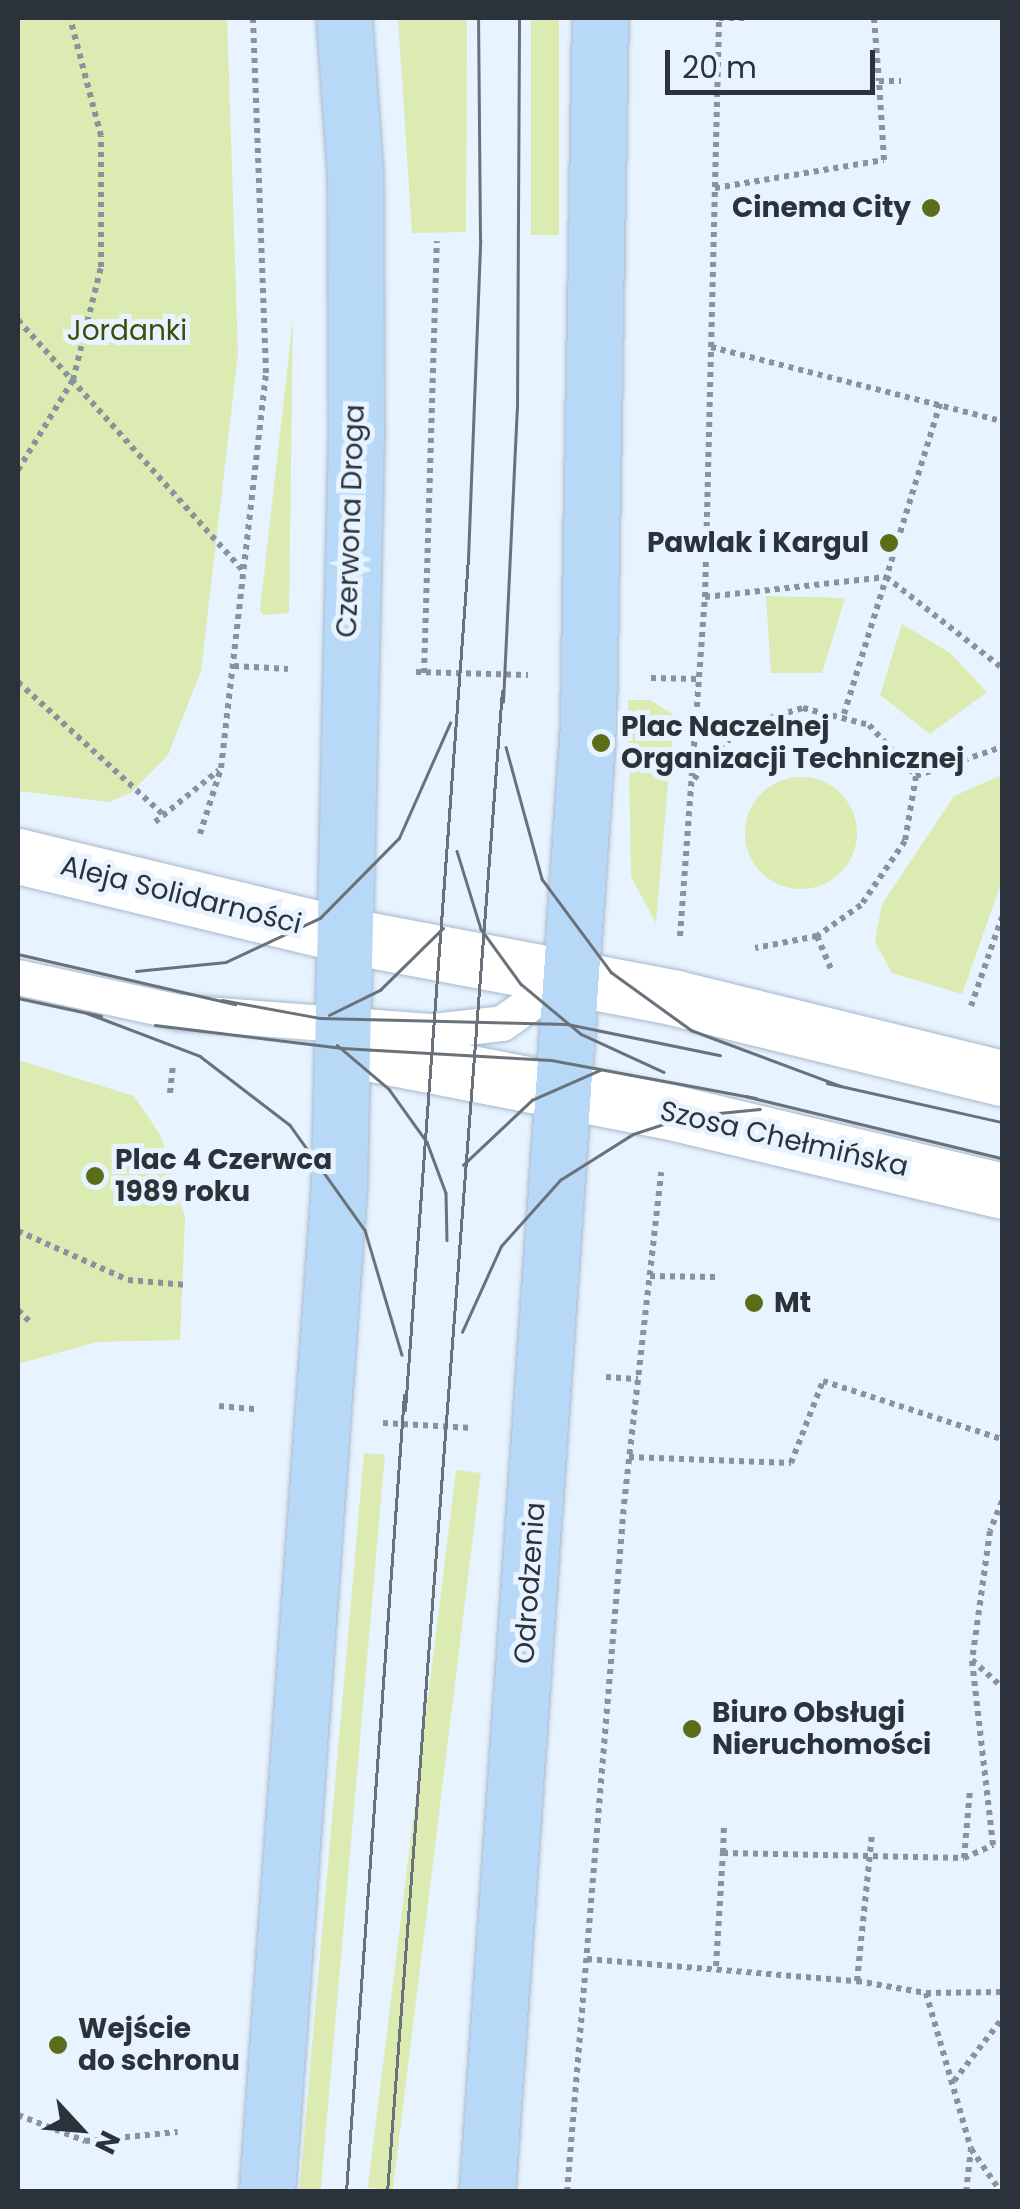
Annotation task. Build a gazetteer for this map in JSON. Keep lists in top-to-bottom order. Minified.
{"streets":{"main road":["Czerwona Droga","Odrodzenia"],"street":["Aleja Solidarności","Szosa Chełmińska"]},"crossings":[["Czerwona Droga","Aleja Solidarności"],["Czerwona Droga","Szosa Chełmińska"],["Szosa Chełmińska","Odrodzenia"]],"parks":["Jordanki"],"places":["Cinema City","Pawlak i Kargul","Plac Naczelnej Organizacji Technicznej","Plac 4 Czerwca 1989 roku","Mt","Biuro Obsługi Nieruchomości","Wejście do schronu"],"scale_bar":"20 m","north":"bottom right"}
